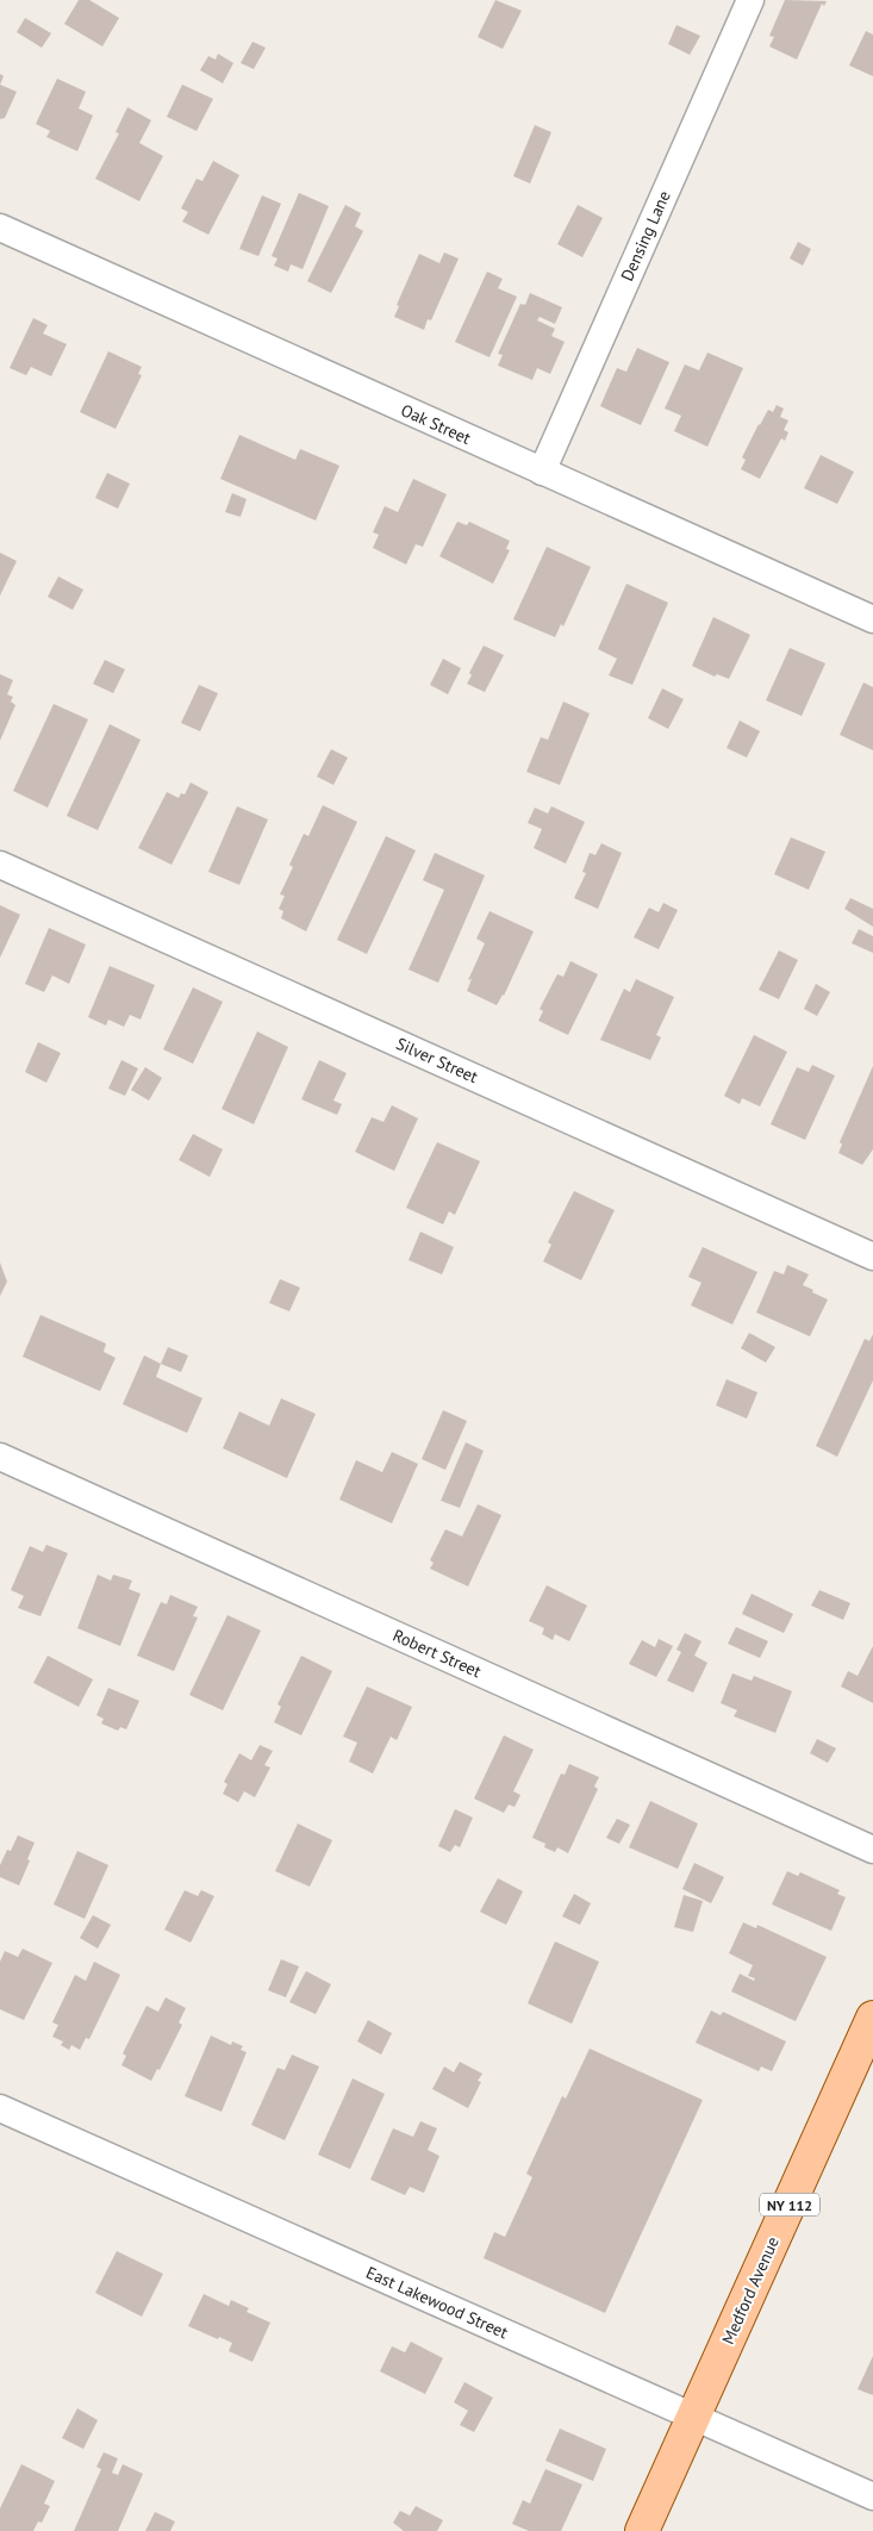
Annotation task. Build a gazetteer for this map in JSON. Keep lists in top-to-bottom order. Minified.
{"streets":{"main road":["NY 112","Medford Avenue"],"street":["Densing Lane","Oak Street","Silver Street","Robert Street","East Lakewood Street"]},"crossings":[["Densing Lane","Oak Street"],["Medford Avenue","East Lakewood Street"]]}
